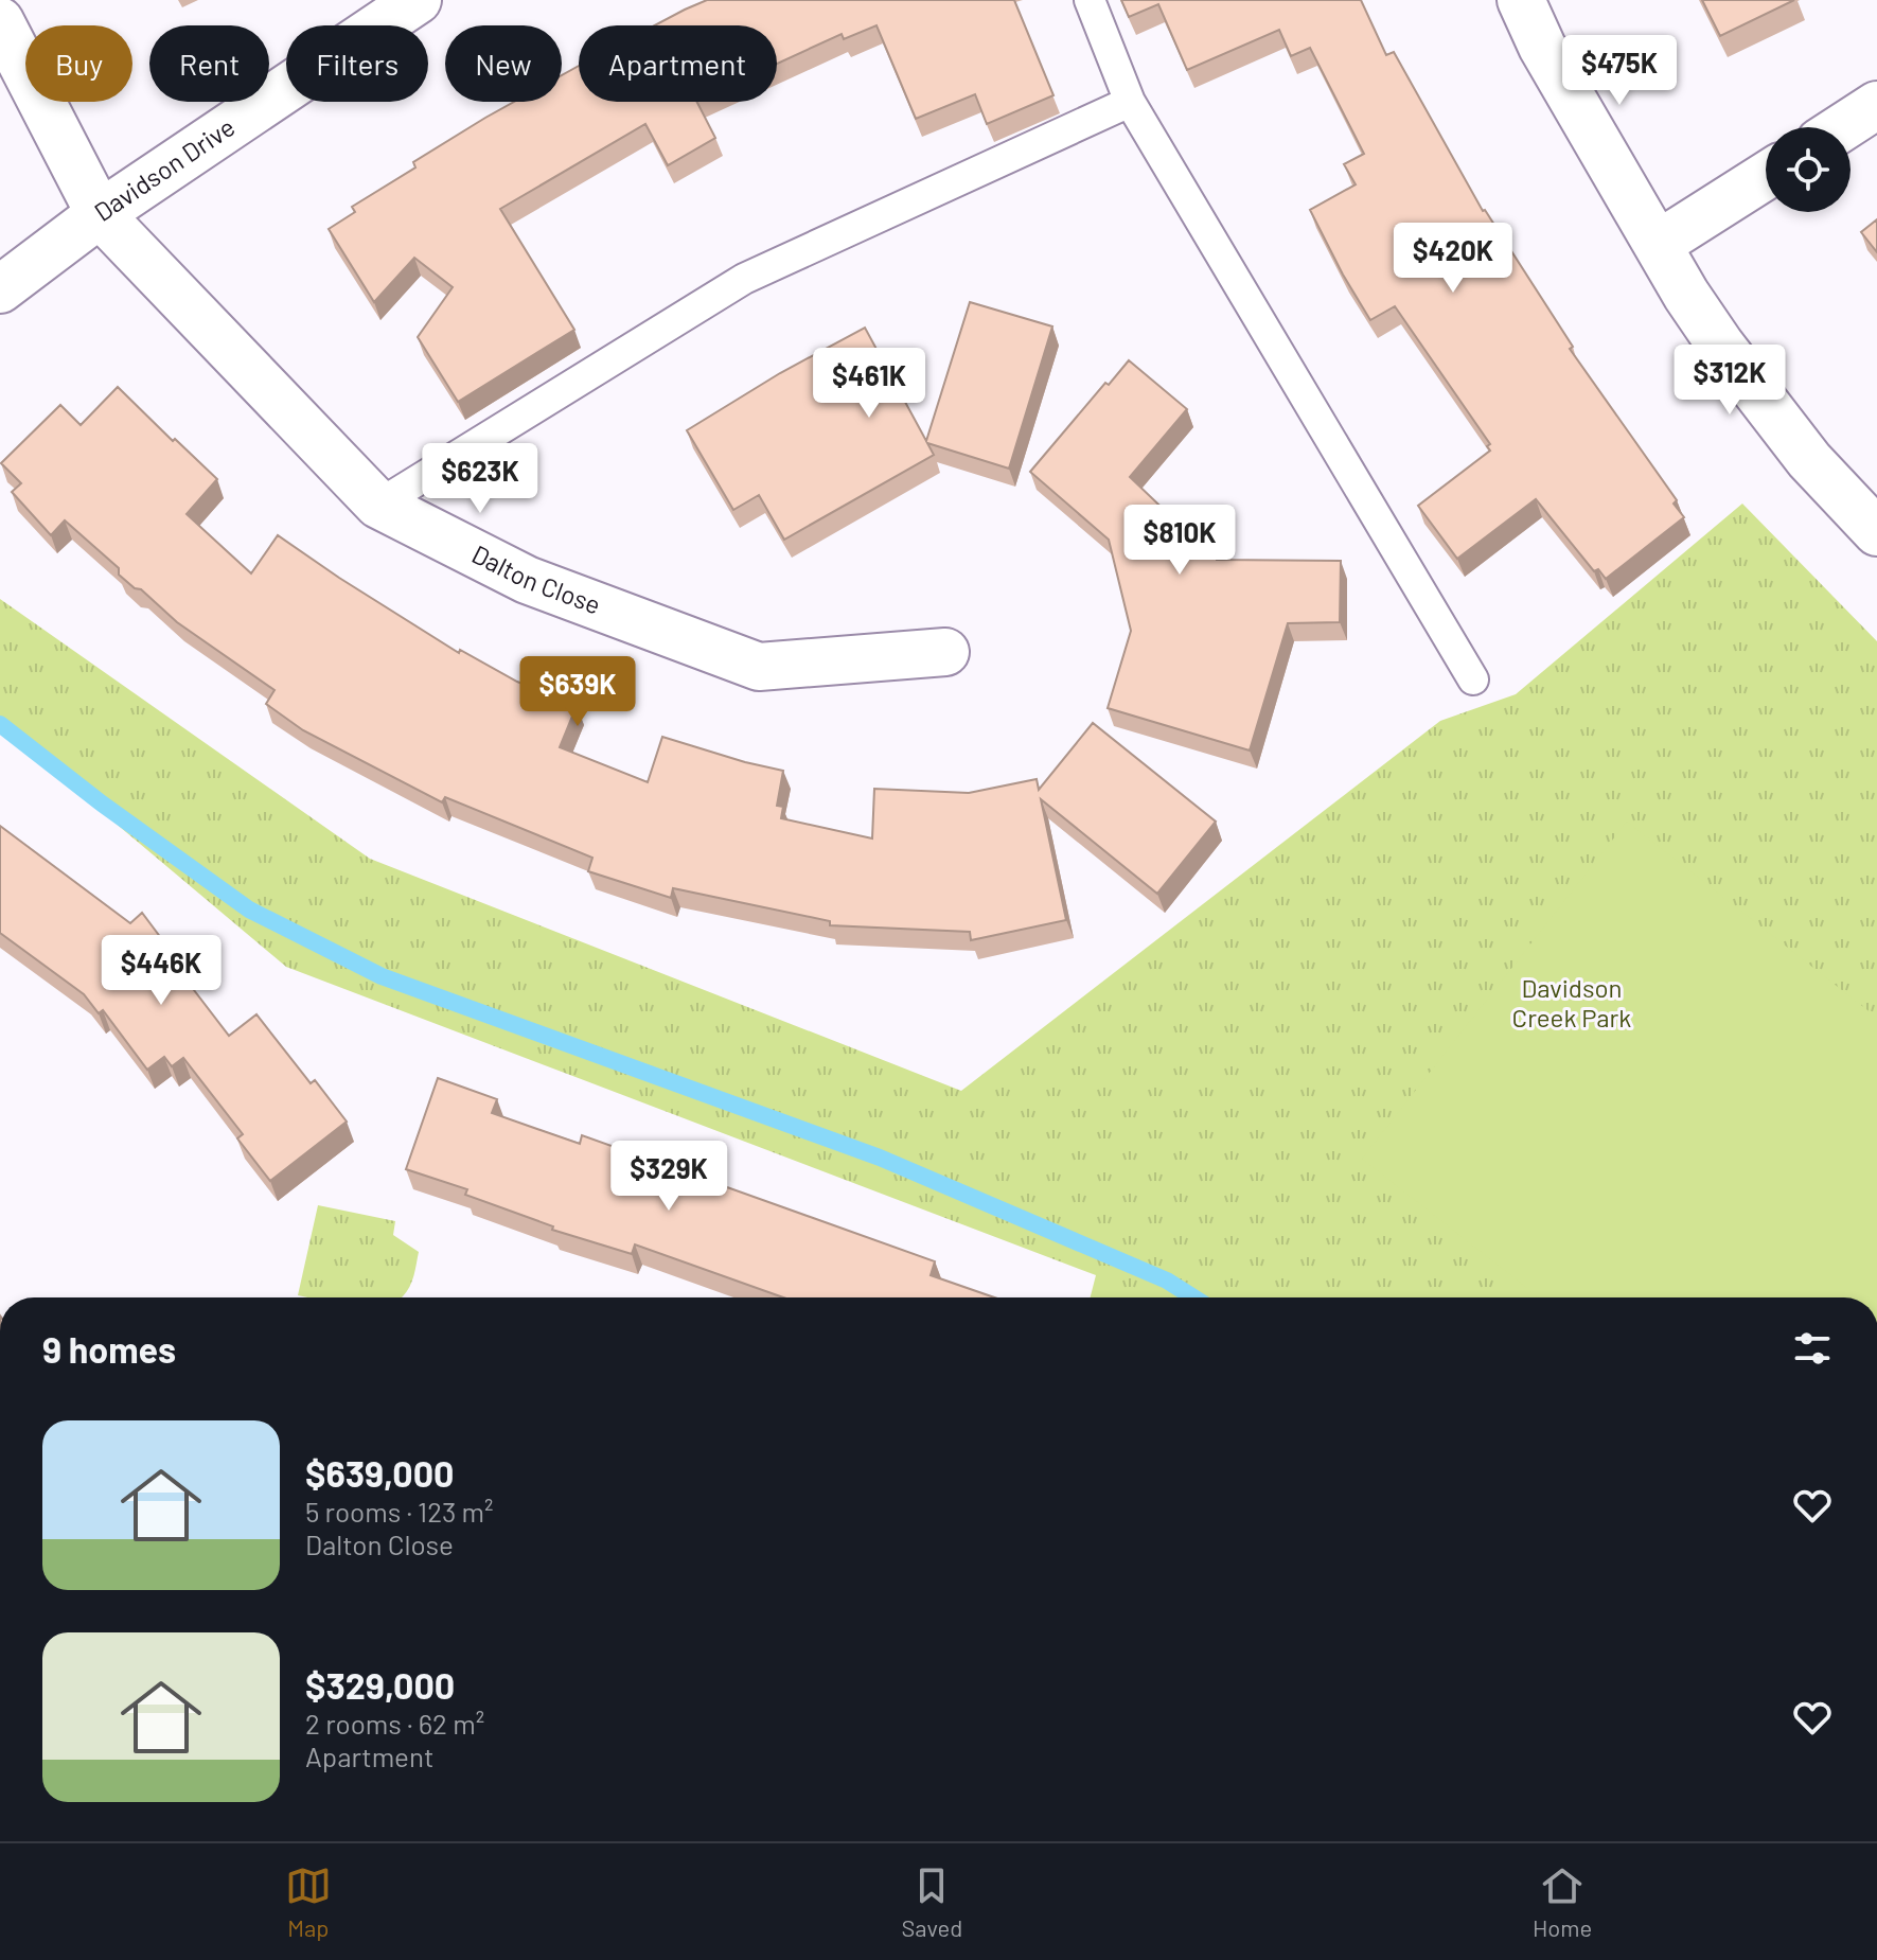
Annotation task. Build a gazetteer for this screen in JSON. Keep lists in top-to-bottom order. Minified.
{"streets":{"street":["Davidson Drive","Dalton Close"]},"crossings":[["Davidson Drive","Dalton Close"]],"parks":["Davidson Creek Park"],"page":{"chip":["Buy","Rent","Filters","New","Apartment"],"price":["$475K","$420K","$312K","$461K","$623K","$810K","$639K","$446K","$329K"],"heading":"9 homes","list":[{"name":"$639,000","note":"5 rooms · 123 m² · Dalton Close"},{"name":"$329,000","note":"2 rooms · 62 m² · Apartment"}],"tabs":["Map","Saved","Home"]}}
